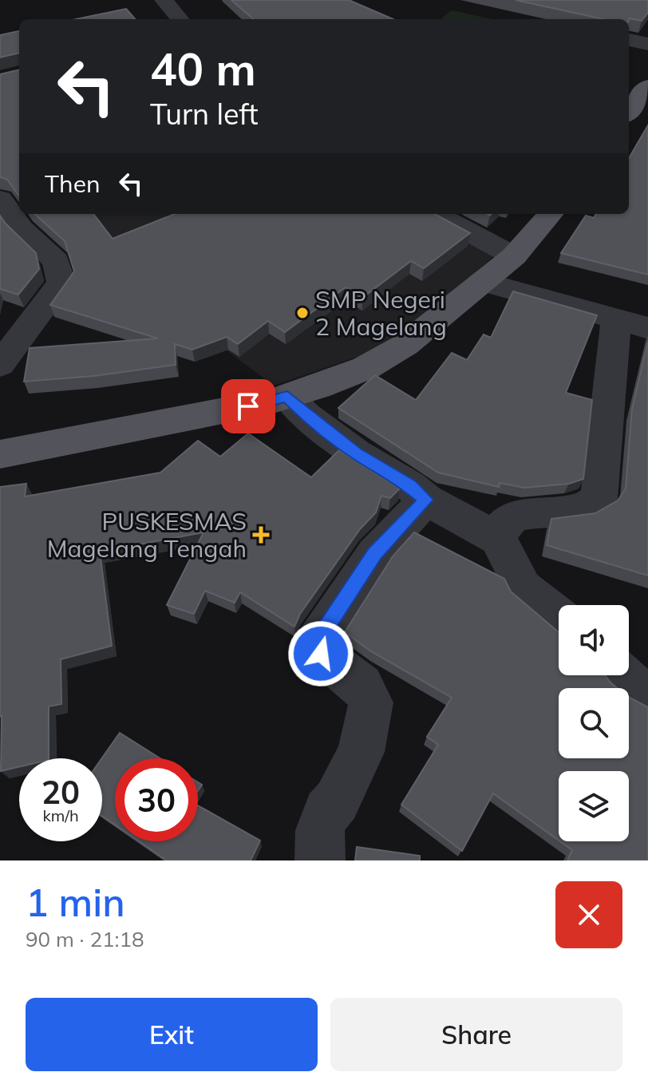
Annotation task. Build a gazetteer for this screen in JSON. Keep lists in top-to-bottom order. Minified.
{"places":{"other":["SMP Negeri 2 Magelang"],"health":["PUSKESMAS Magelang Tengah"]},"page":{"turn":["40 m","Turn left"],"then":"Then","speed":"20 km/h","limit":"30","heading":["1 min","90 m · 21:18"],"buttons":["Exit","Share"]}}
